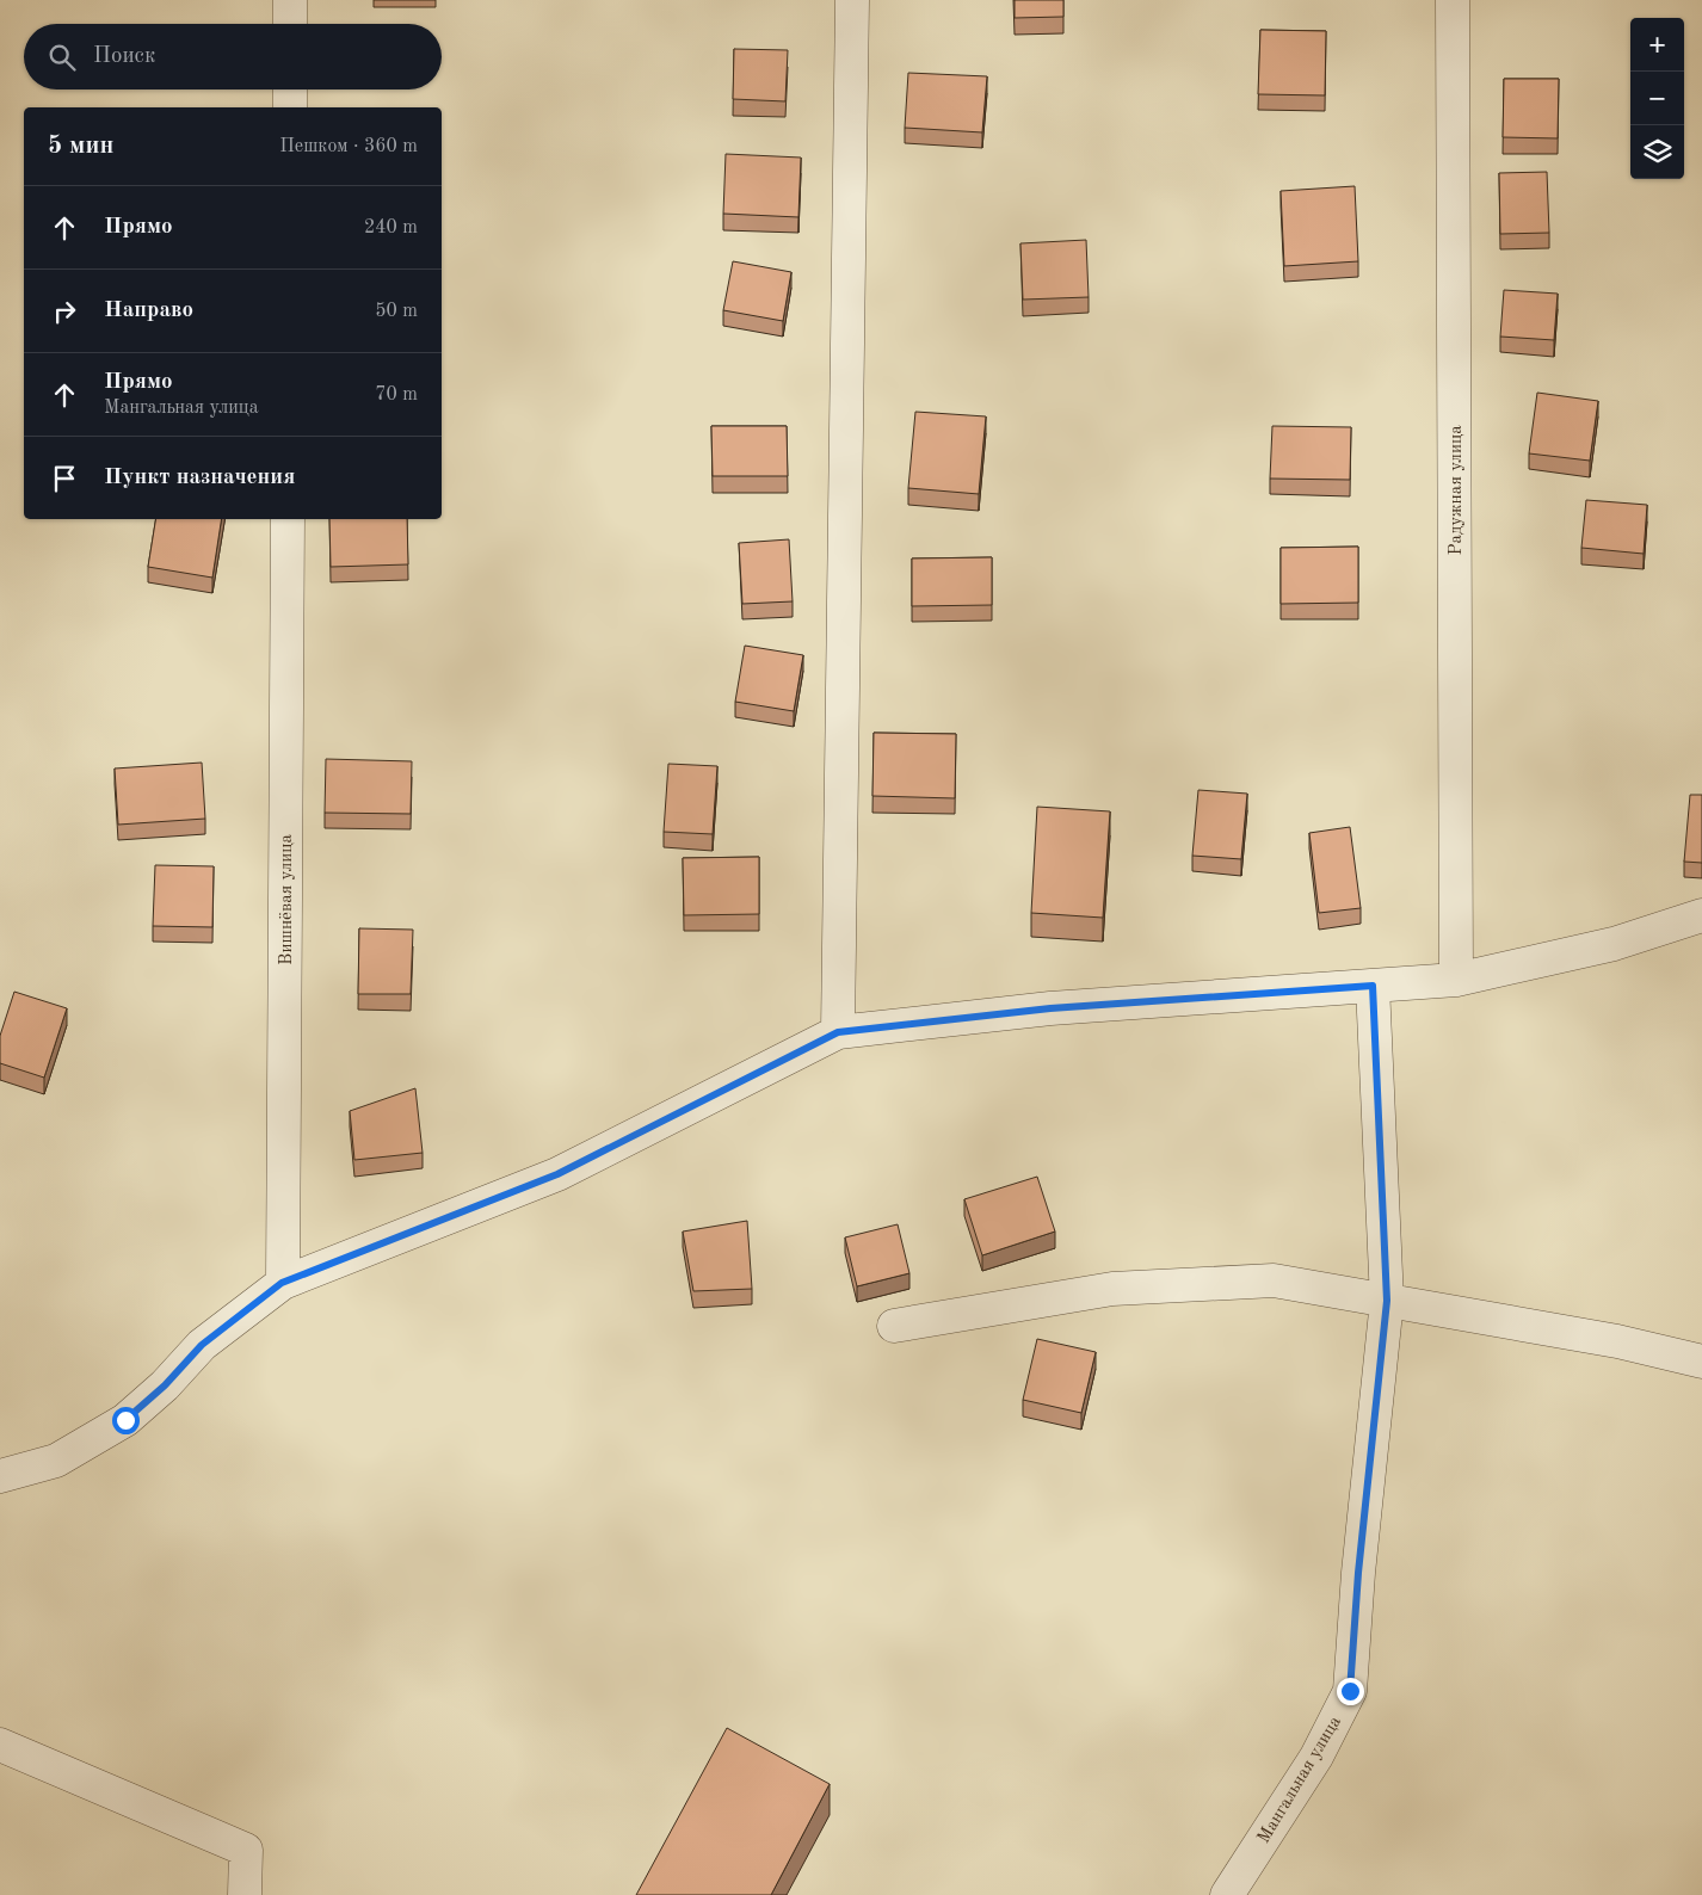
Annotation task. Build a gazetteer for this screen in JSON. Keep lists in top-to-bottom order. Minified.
{"streets":{"street":["Радужная улица","Вишнёвая улица","Мангальная улица"]},"page":{"map_buttons":["+","−"],"search":"Поиск","heading":["5 мин","Пешком · 360 m"],"list":[["Прямо","240 m"],["Направо","50 m"],["Прямо","Мангальная улица","70 m"],"Пункт назначения"]}}
